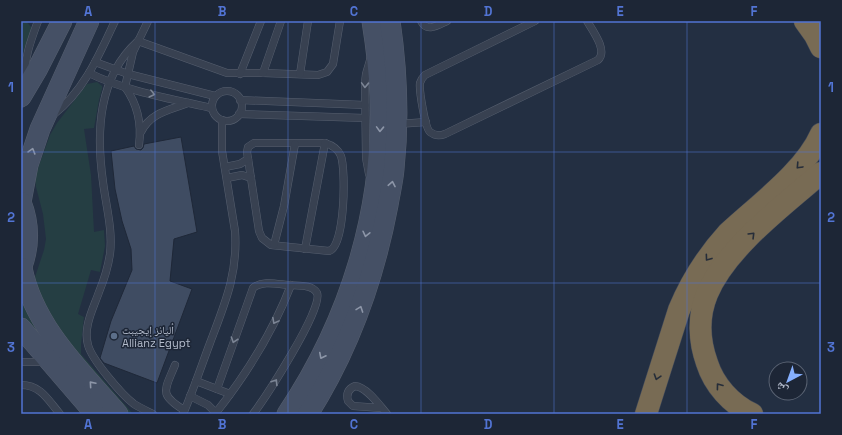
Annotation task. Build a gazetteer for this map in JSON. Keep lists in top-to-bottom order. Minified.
{"places":["أليانز إيجيبت Allianz Egypt"],"north":"bottom left","grid":{"columns":["A","B","C","D","E","F"],"rows":["1","2","3"]}}
